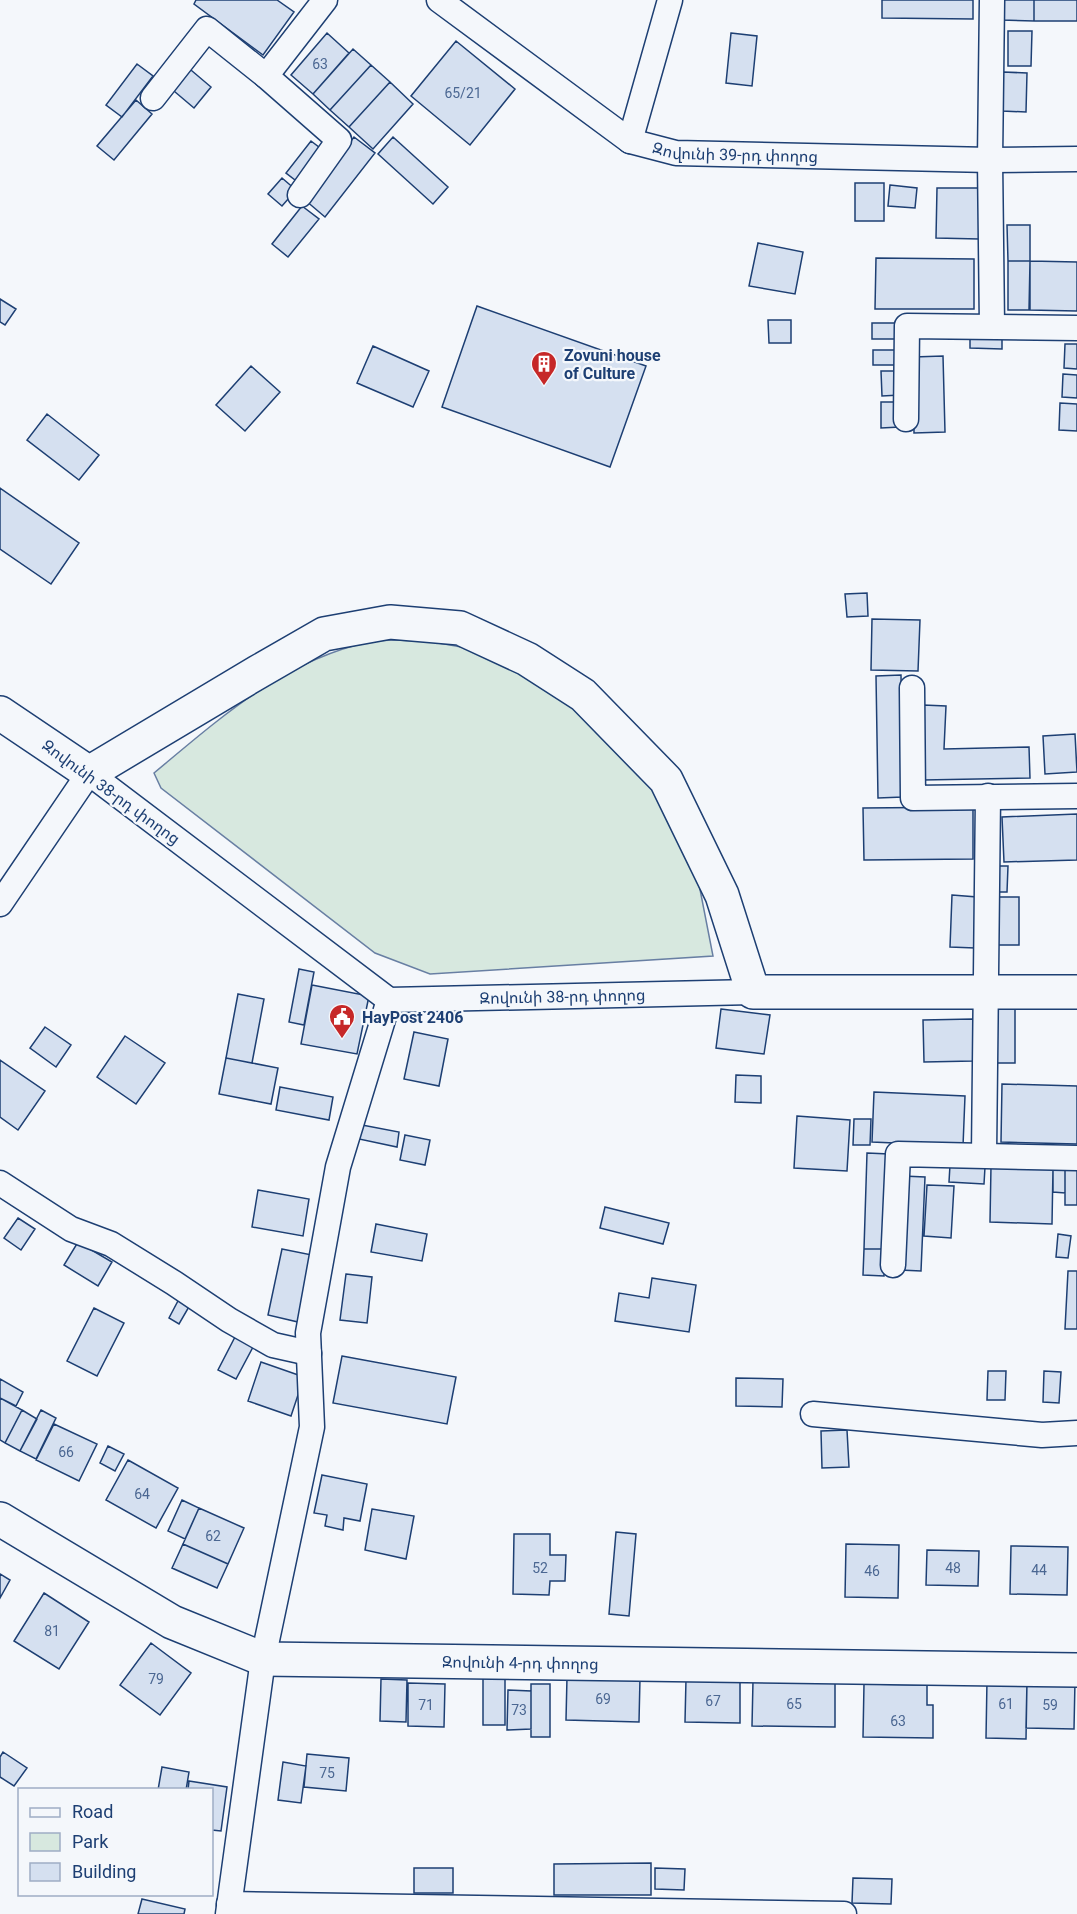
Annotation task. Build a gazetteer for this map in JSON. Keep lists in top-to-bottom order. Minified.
{"streets":{"street":["Զովունի 39-րդ փողոց","Զովունի 38-րդ փողոց","Զովունի 4-րդ փողոց"]},"places":{"building":["Zovuni house of Culture"],"public building":["HayPost 2406"]},"house_numbers":["63","65/21","66","64","62","52","48","44","46","81","79","69","67","65","61","71","59","73","63","75"],"legend":["Road","Park","Building"]}
